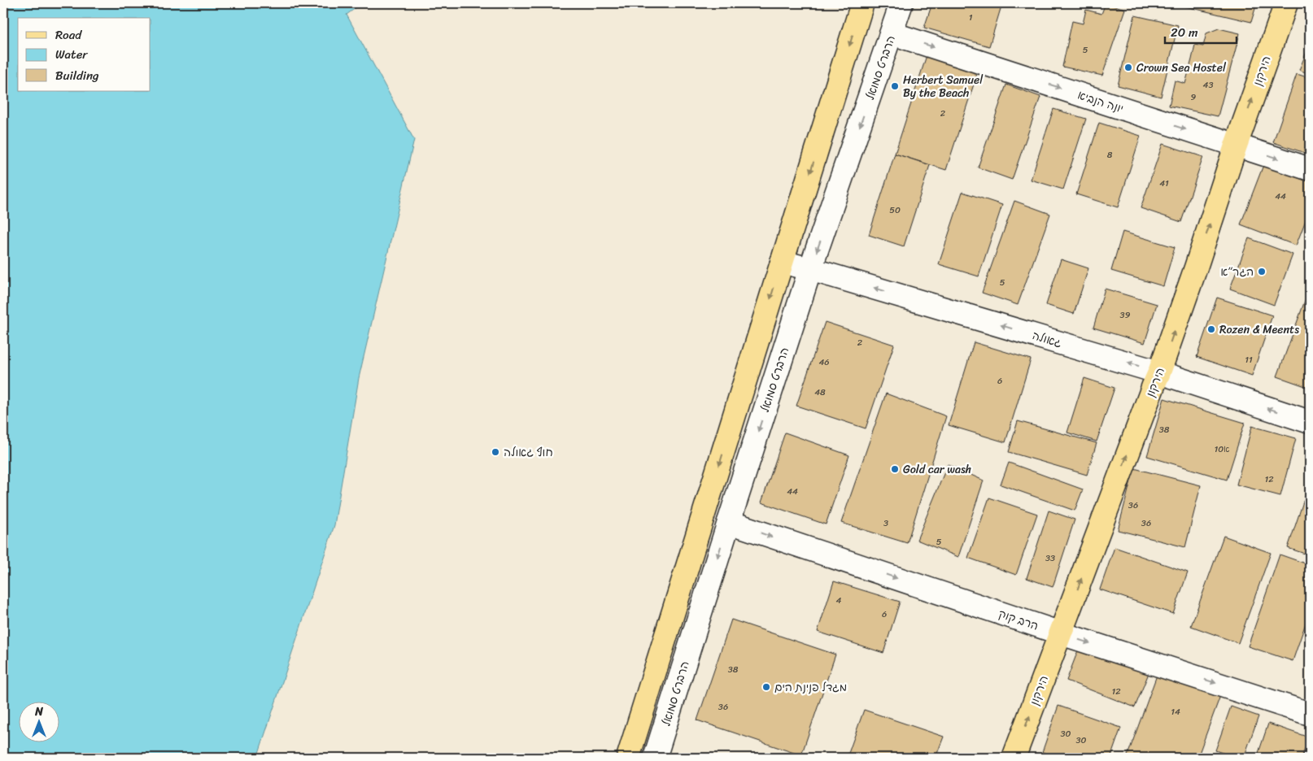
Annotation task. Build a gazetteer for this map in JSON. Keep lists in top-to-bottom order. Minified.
{"streets":{"main road":["הירקון"],"street":["הרברט סמואל","יונה הנביא","גאולה","הרב קוק"]},"crossings":[["הרברט סמואל","יונה הנביא"],["הרברט סמואל","גאולה"],["הרברט סמואל","הרב קוק"],["הירקון","יונה הנביא"],["הירקון","גאולה"],["הירקון","הרב קוק"]],"one_way":["הרברט סמואל","הירקון","יונה הנביא","גאולה","הרב קוק"],"places":["Crown Sea Hostel","Herbert Samuel By the Beach","הגר״א","Rozen & Meents","חוף גאולה","Gold car wash","מגדל פנינת הים"],"house_numbers":["1","5","43","9","2","8","41","44","50","5","39","2","11","46","6","48","38","10א","12","44","36","3","36","5","33","4","6","38","12","36","14","30","30"],"legend":["Road","Water","Building"],"scale_bar":"20 m","north":"top"}
